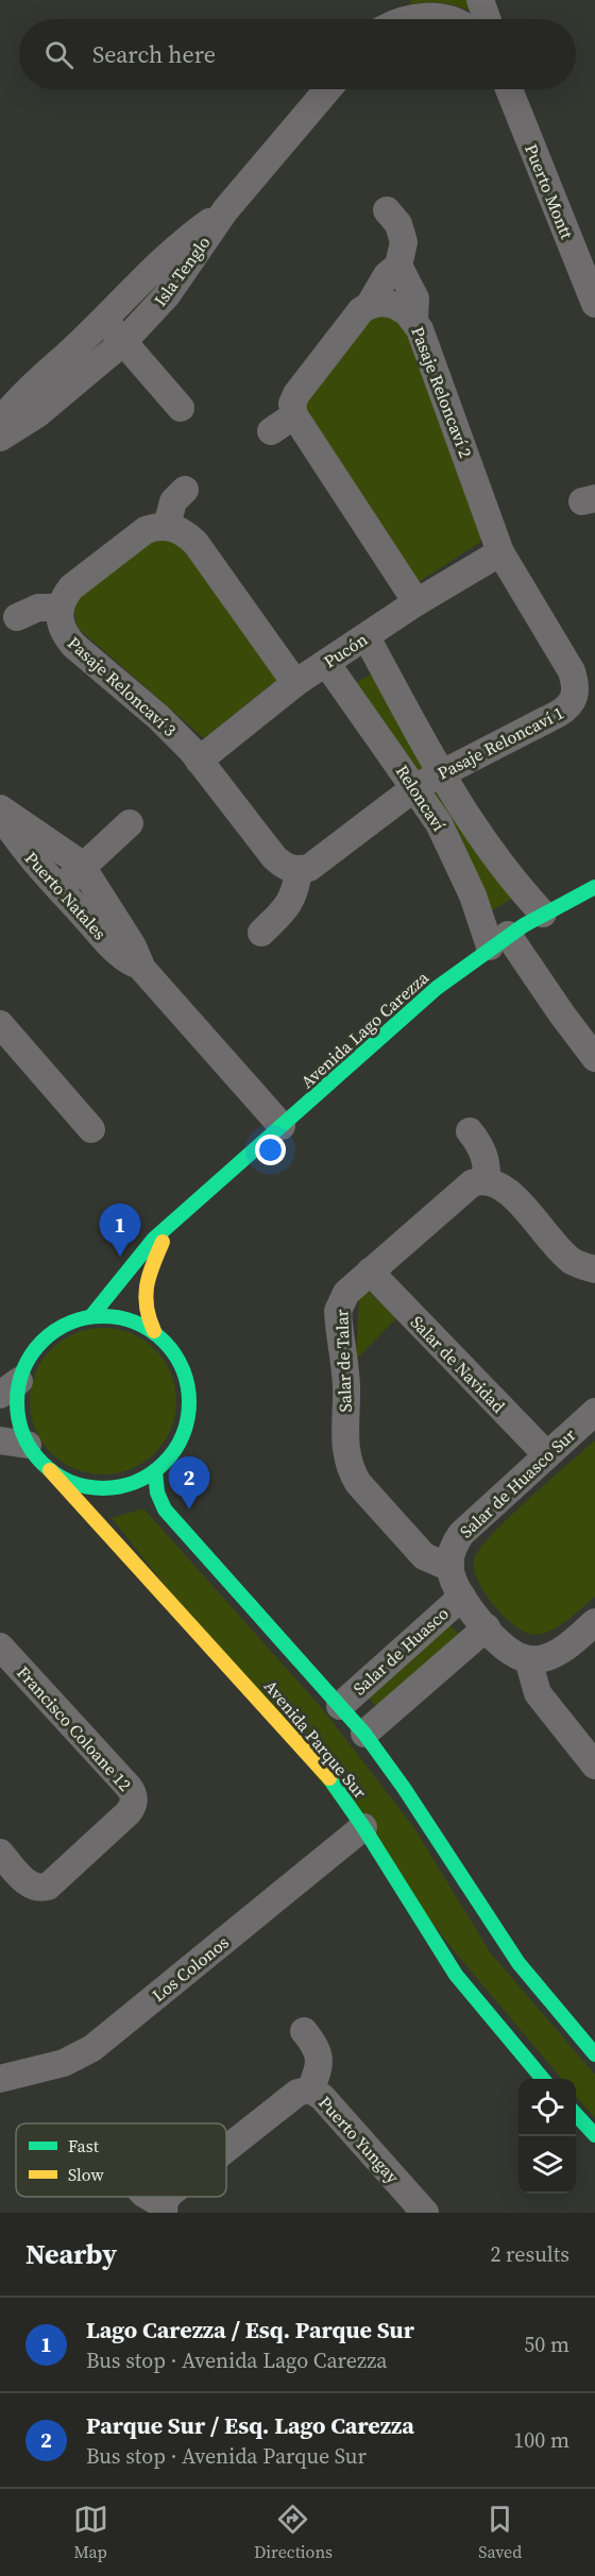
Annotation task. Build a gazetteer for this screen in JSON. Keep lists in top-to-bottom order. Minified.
{"streets":{"street":["Puerto Montt","Isla Tenglo","Pasaje Reloncaví 2","Pucón","Pasaje Reloncaví 3","Pasaje Reloncaví 1","Reloncaví","Puerto Natales","Avenida Lago Carezza","Salar de Talar","Salar de Navidad","Salar de Huasco Sur","Salar de Huasco","Francisco Coloane 12","Avenida Parque Sur","Los Colonos","Puerto Yungay"]},"crossings":[["Pasaje Reloncaví 2","Pucón"],["Pasaje Reloncaví 2","Pasaje Reloncaví 1"],["Pucón","Pasaje Reloncaví 3"],["Pucón","Reloncaví"],["Pasaje Reloncaví 3","Pasaje Reloncaví 1"],["Pasaje Reloncaví 1","Reloncaví"],["Reloncaví","Avenida Lago Carezza"],["Puerto Natales","Avenida Lago Carezza"],["Avenida Lago Carezza","Avenida Parque Sur"],["Salar de Talar","Salar de Navidad"],["Salar de Talar","Salar de Huasco Sur"],["Salar de Navidad","Salar de Huasco Sur"],["Avenida Parque Sur","Los Colonos"]],"legend":["Fast","Slow"],"page":{"search":"Search here","pins":["1","2"],"heading":["Nearby","2 results"],"list":[{"mark":"1","name":"Lago Carezza / Esq. Parque Sur","note":"Bus stop · Avenida Lago Carezza","value":"50 m"},{"mark":"2","name":"Parque Sur / Esq. Lago Carezza","note":"Bus stop · Avenida Parque Sur","value":"100 m"}],"nav":["Map","Directions","Saved"]}}
